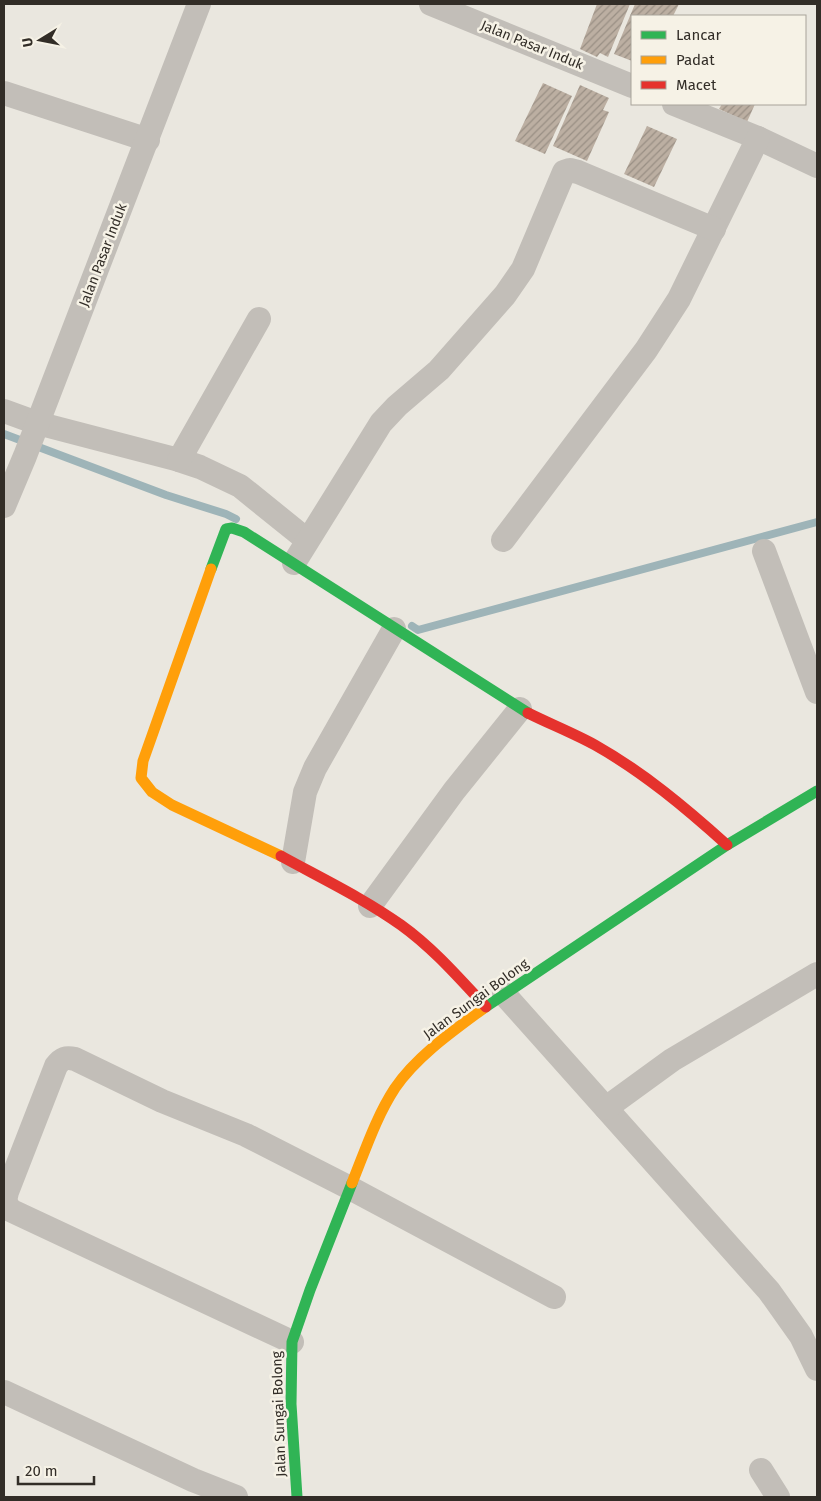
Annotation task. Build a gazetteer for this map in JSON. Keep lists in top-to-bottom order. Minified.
{"streets":{"street":["Jalan Pasar Induk","Jalan Sungai Bolong"]},"legend":["Lancar","Padat","Macet"],"scale_bar":"20 m","north":"left"}
